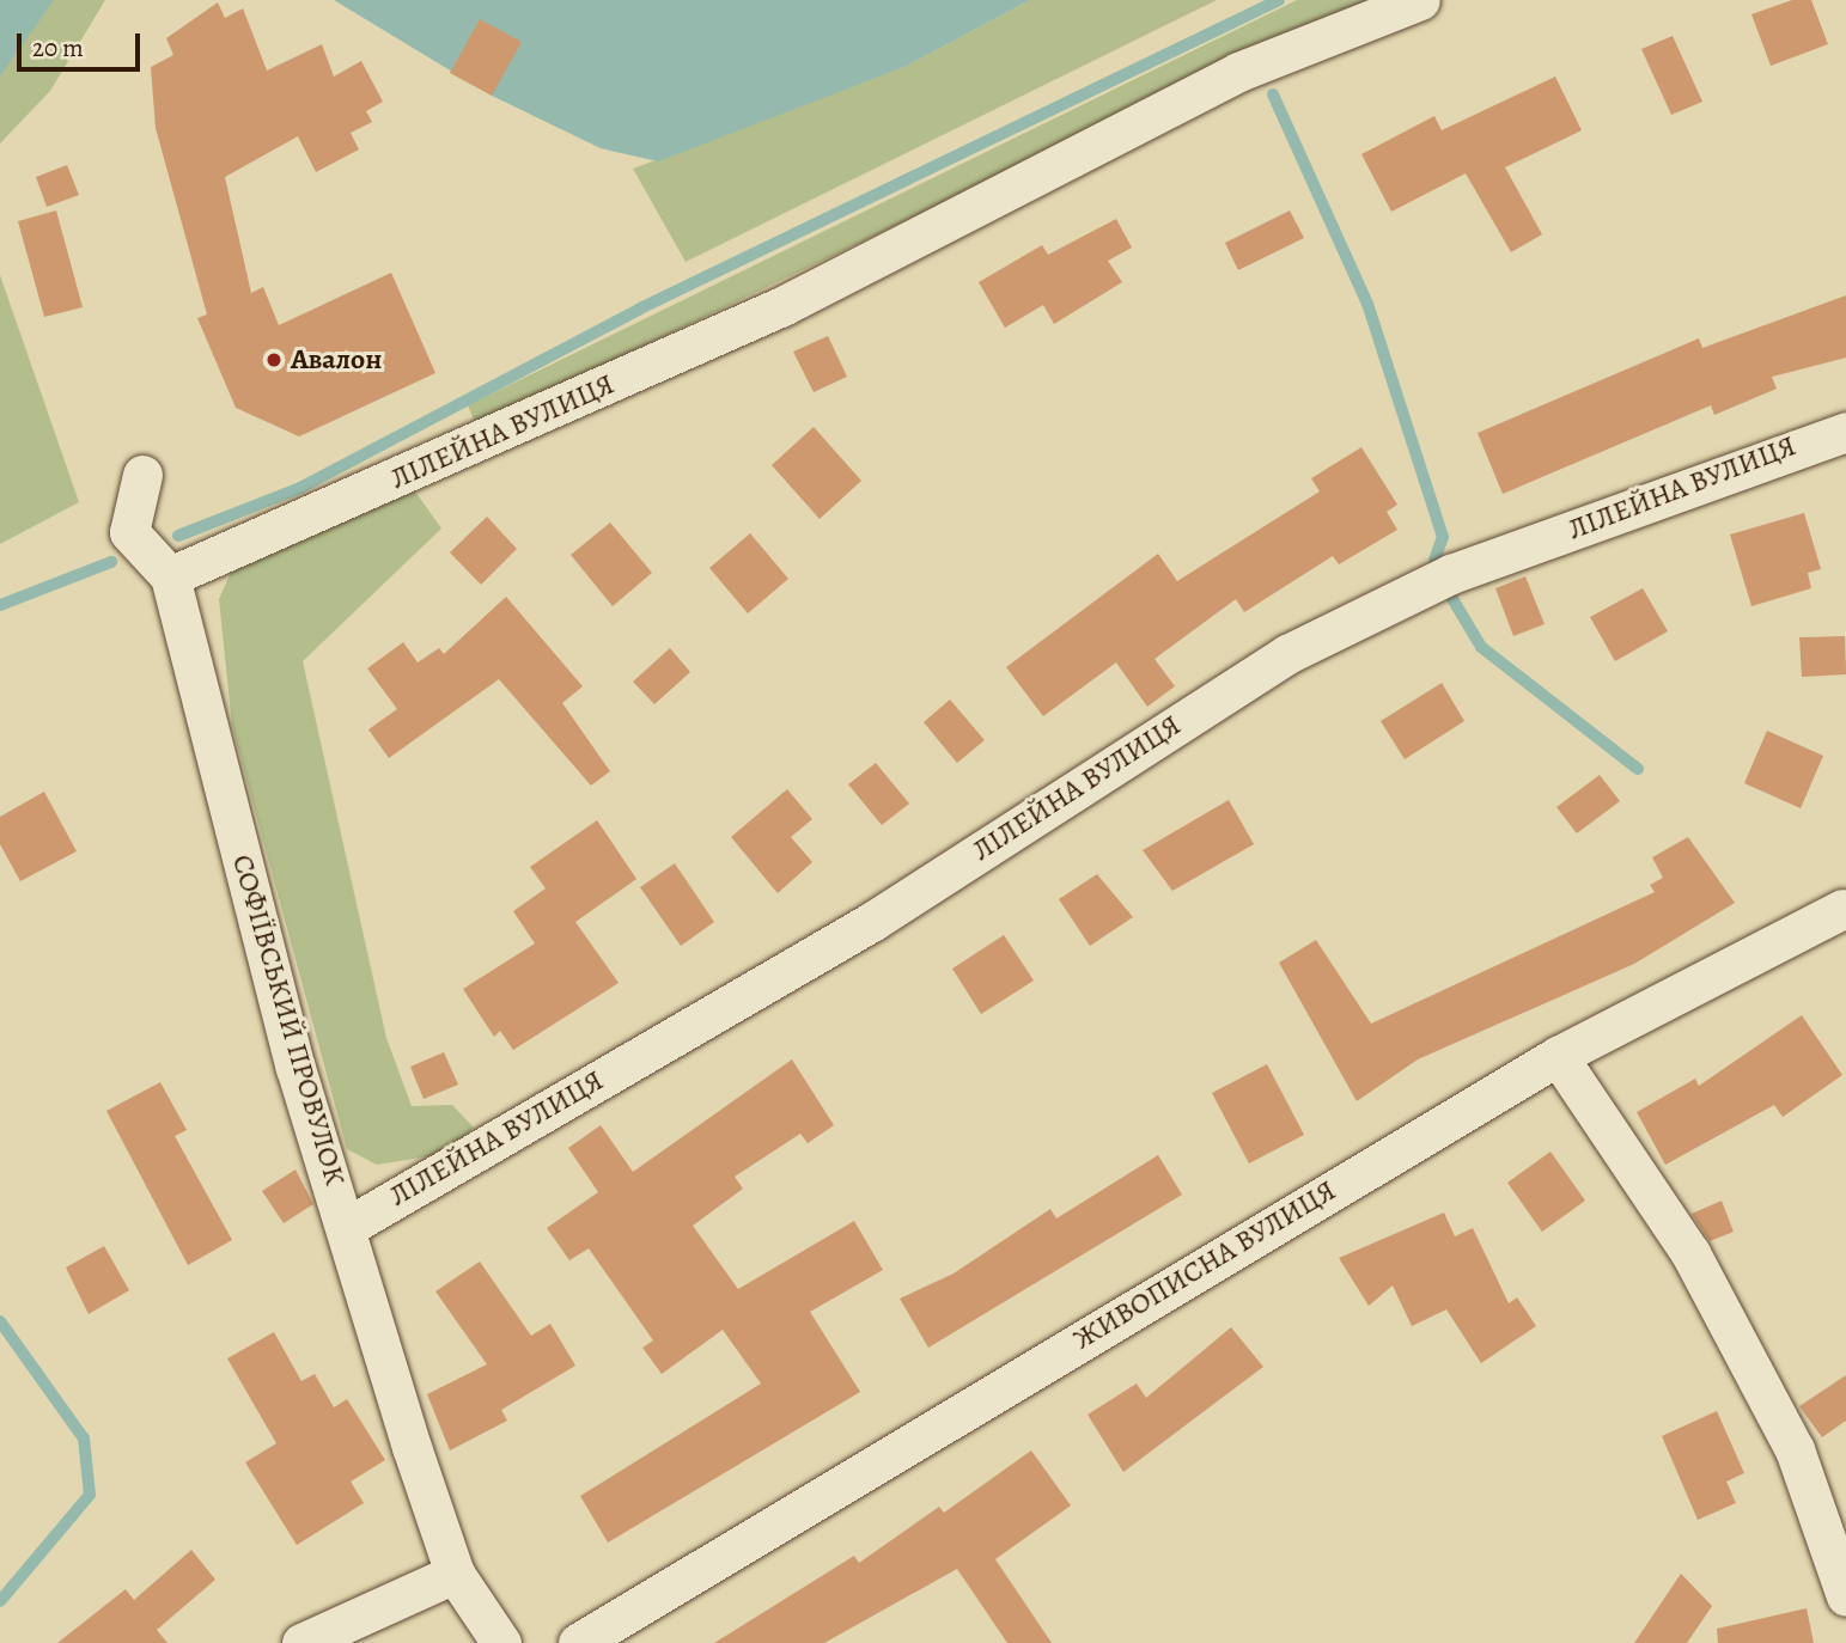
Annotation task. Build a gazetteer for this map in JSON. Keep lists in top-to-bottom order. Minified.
{"streets":{"street":["ЛІЛЕЙНА ВУЛИЦЯ","СОФІЇВСЬКИЙ ПРОВУЛОК","ЖИВОПИСНА ВУЛИЦЯ"]},"crossings":[["ЛІЛЕЙНА ВУЛИЦЯ","СОФІЇВСЬКИЙ ПРОВУЛОК"]],"places":["Авалон"],"scale_bar":"20 m"}
